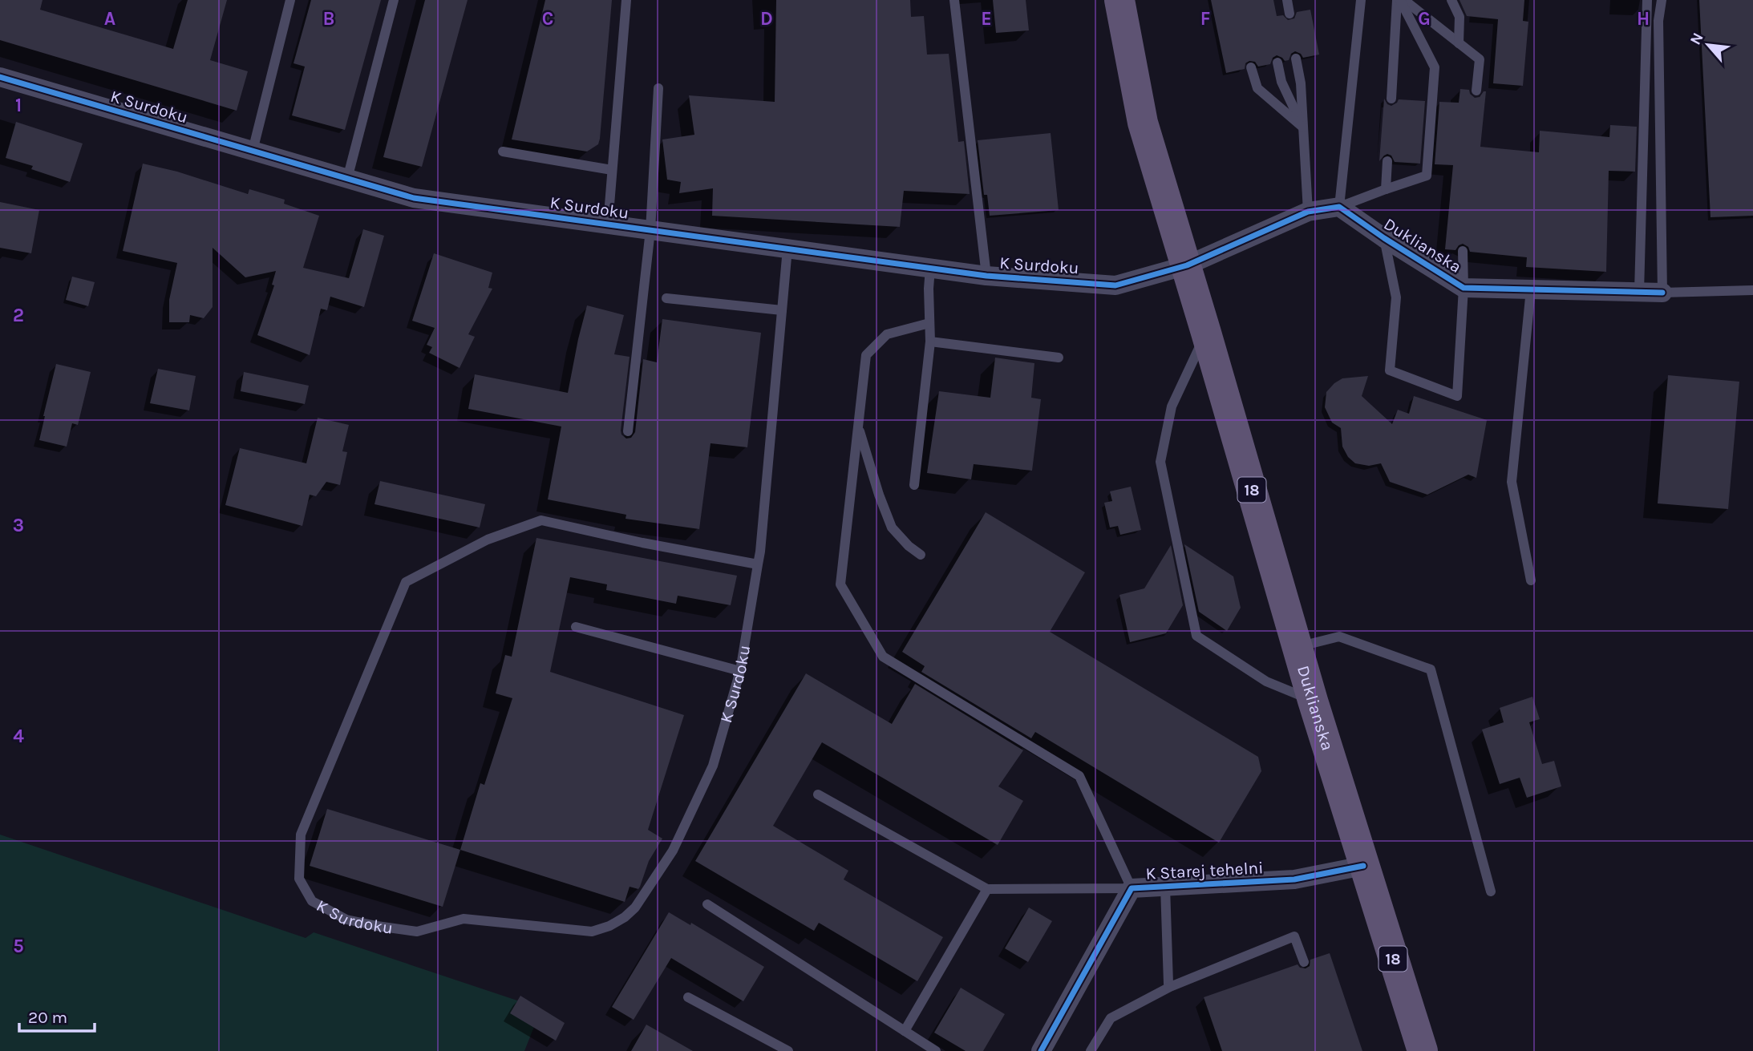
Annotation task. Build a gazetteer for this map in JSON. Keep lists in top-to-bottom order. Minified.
{"streets":{"main road":["Duklianska","18"],"street":["K Surdoku","K Starej tehelni"]},"crossings":[["K Surdoku","Duklianska"],["Duklianska","K Starej tehelni"]],"scale_bar":"20 m","north":"top left","grid":{"columns":["A","B","C","D","E","F","G","H"],"rows":["1","2","3","4","5"]}}
